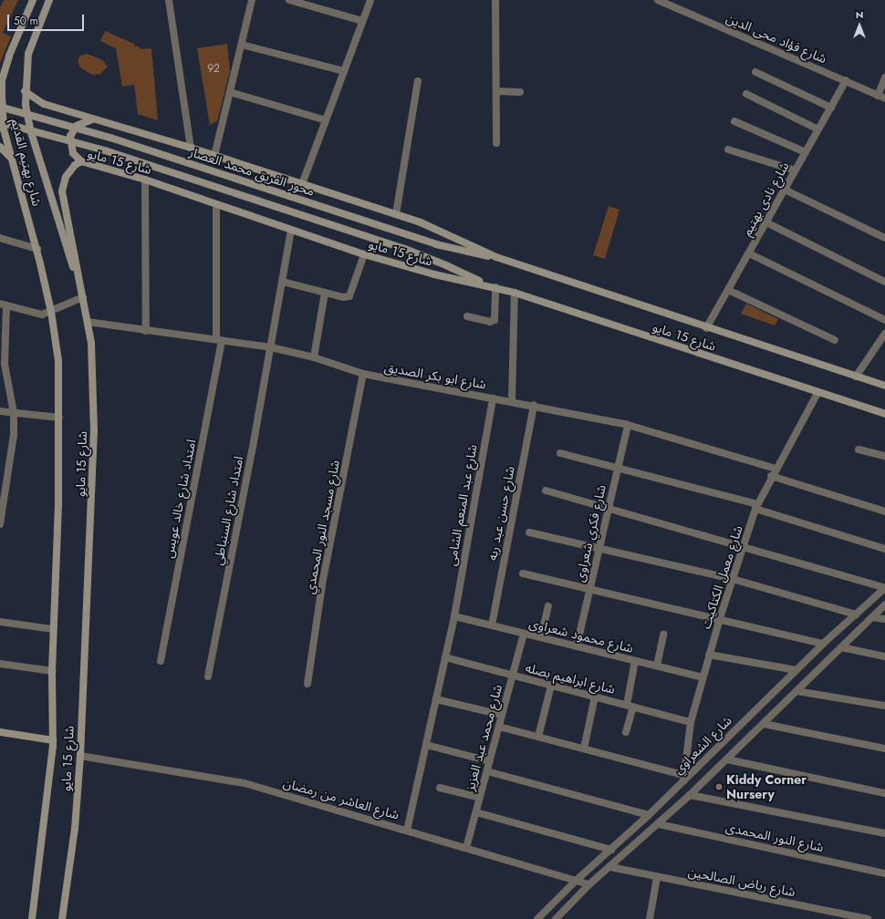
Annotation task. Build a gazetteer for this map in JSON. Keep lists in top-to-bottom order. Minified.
{"streets":{"main road":["شارع 15 مايو","شارع بهتيم القديم","محور الفريق محمد العصار"],"street":["شارع فؤاد محى الدين","شارع نادى بهتيم","شارع ابو بكر الصديق","امتداد شارع خالد عويس","شارع عبد المنعم الشامى","امتداد شارع السنباطي","شارع حسن عبد ربه","شارع مسجد النور المحمدي","شارع فكري شعراوى","شارع معمل الكتاكيت","شارع محمود شعراوى","شارع ابراهيم بصله","شارع محمد عبد العزيز","شارع الشعراوي","شارع العاشر من رمضان","شارع النور المحمدى","شارع رياض الصالحين"]},"crossings":[["شارع فؤاد محى الدين","شارع نادى بهتيم"],["شارع 15 مايو","شارع بهتيم القديم"],["شارع 15 مايو","محور الفريق محمد العصار"],["شارع 15 مايو","شارع نادى بهتيم"],["شارع 15 مايو","شارع ابو بكر الصديق"],["شارع 15 مايو","امتداد شارع خالد عويس"],["شارع 15 مايو","امتداد شارع السنباطي"],["شارع 15 مايو","شارع معمل الكتاكيت"],["شارع 15 مايو","شارع العاشر من رمضان"],["شارع ابو بكر الصديق","امتداد شارع خالد عويس"],["شارع ابو بكر الصديق","شارع عبد المنعم الشامى"],["شارع ابو بكر الصديق","امتداد شارع السنباطي"],["شارع ابو بكر الصديق","شارع حسن عبد ربه"],["شارع ابو بكر الصديق","شارع مسجد النور المحمدي"],["شارع ابو بكر الصديق","شارع فكري شعراوى"],["شارع ابو بكر الصديق","شارع معمل الكتاكيت"],["شارع عبد المنعم الشامى","شارع محمود شعراوى"],["شارع عبد المنعم الشامى","شارع ابراهيم بصله"],["شارع عبد المنعم الشامى","شارع العاشر من رمضان"],["شارع حسن عبد ربه","شارع محمود شعراوى"],["شارع فكري شعراوى","شارع محمود شعراوى"],["شارع معمل الكتاكيت","شارع محمود شعراوى"],["شارع معمل الكتاكيت","شارع ابراهيم بصله"],["شارع معمل الكتاكيت","شارع الشعراوي"],["شارع محمود شعراوى","شارع محمد عبد العزيز"],["شارع ابراهيم بصله","شارع محمد عبد العزيز"],["شارع محمد عبد العزيز","شارع العاشر من رمضان"],["شارع الشعراوي","شارع العاشر من رمضان"]],"places":["Kiddy Corner Nursery"],"house_numbers":["92"],"scale_bar":"50 m","north":"top"}
